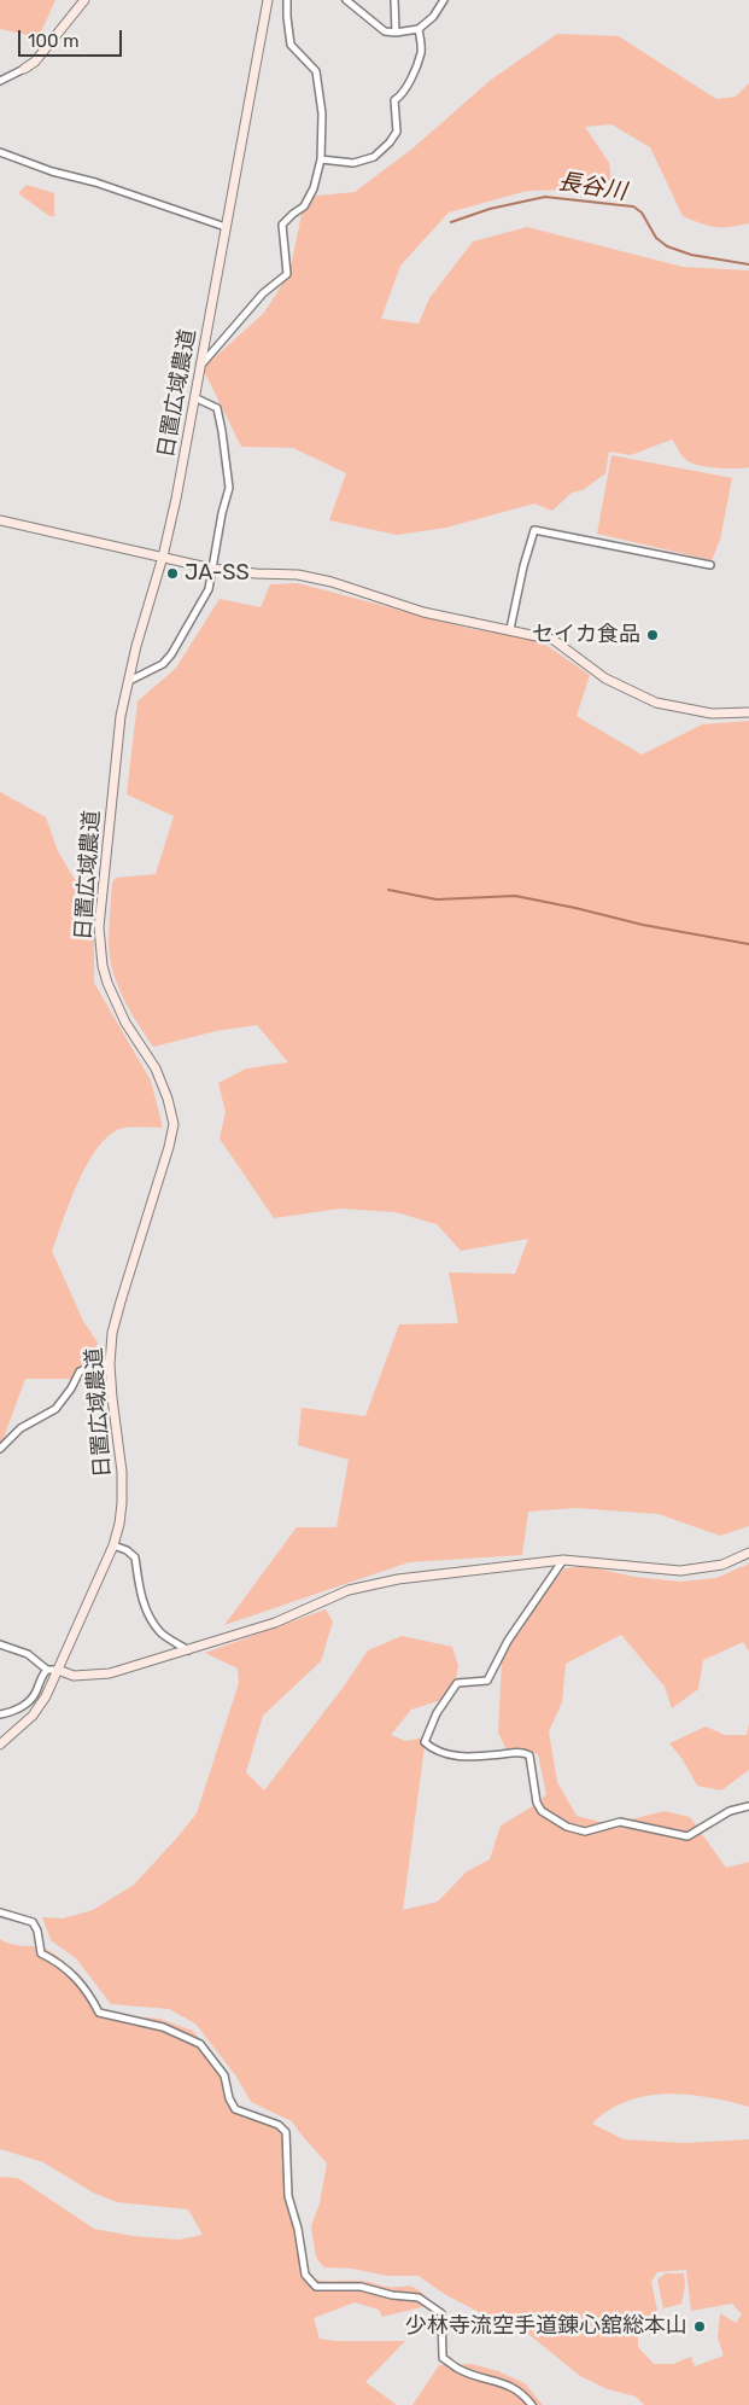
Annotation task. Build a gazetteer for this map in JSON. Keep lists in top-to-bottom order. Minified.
{"streets":{"street":["日置広域農道"]},"water":["長谷川"],"places":["JA-SS","セイカ食品","少林寺流空手道錬心舘総本山"],"scale_bar":"100 m"}
